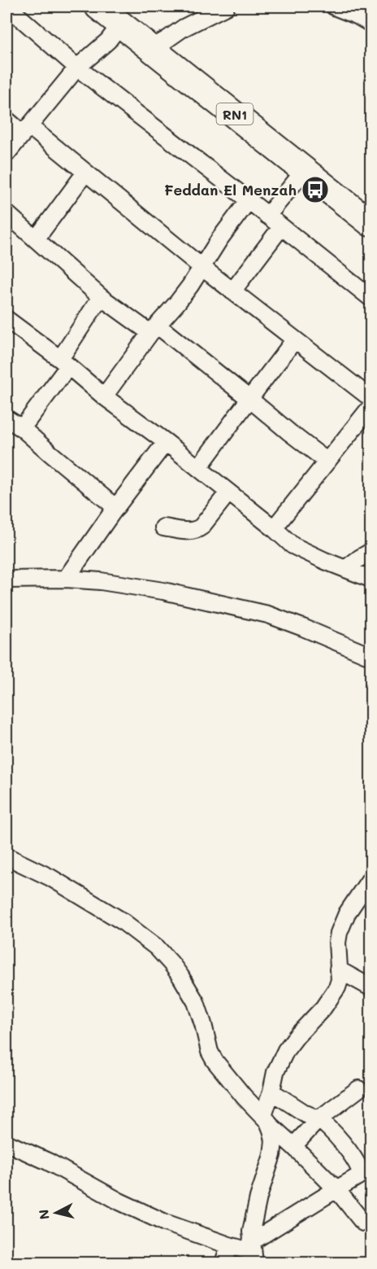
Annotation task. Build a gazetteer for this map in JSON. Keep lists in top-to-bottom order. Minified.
{"streets":{"main road":["RN1"]},"places":{"bus stop":["Feddan El Menzah"]},"north":"left"}
